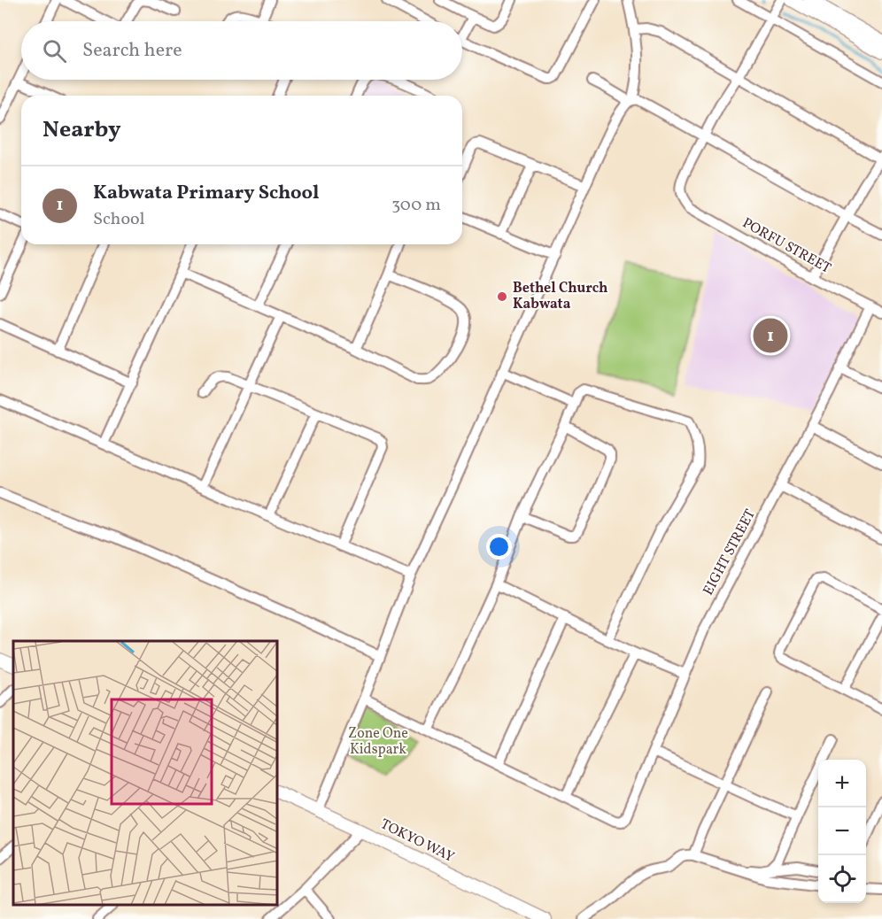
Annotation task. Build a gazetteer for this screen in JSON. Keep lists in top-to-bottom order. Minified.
{"streets":{"main road":["TOKYO WAY"],"street":["PORFU STREET","EIGHT STREET"]},"crossings":[["PORFU STREET","EIGHT STREET"]],"parks":["Zone One Kidspark"],"places":["Bethel Church Kabwata"],"page":{"search":"Search here","heading":"Nearby","list":[{"mark":"1","name":"Kabwata Primary School","note":"School","value":"300 m"}],"pins":"1","map_buttons":["+","−"]}}
